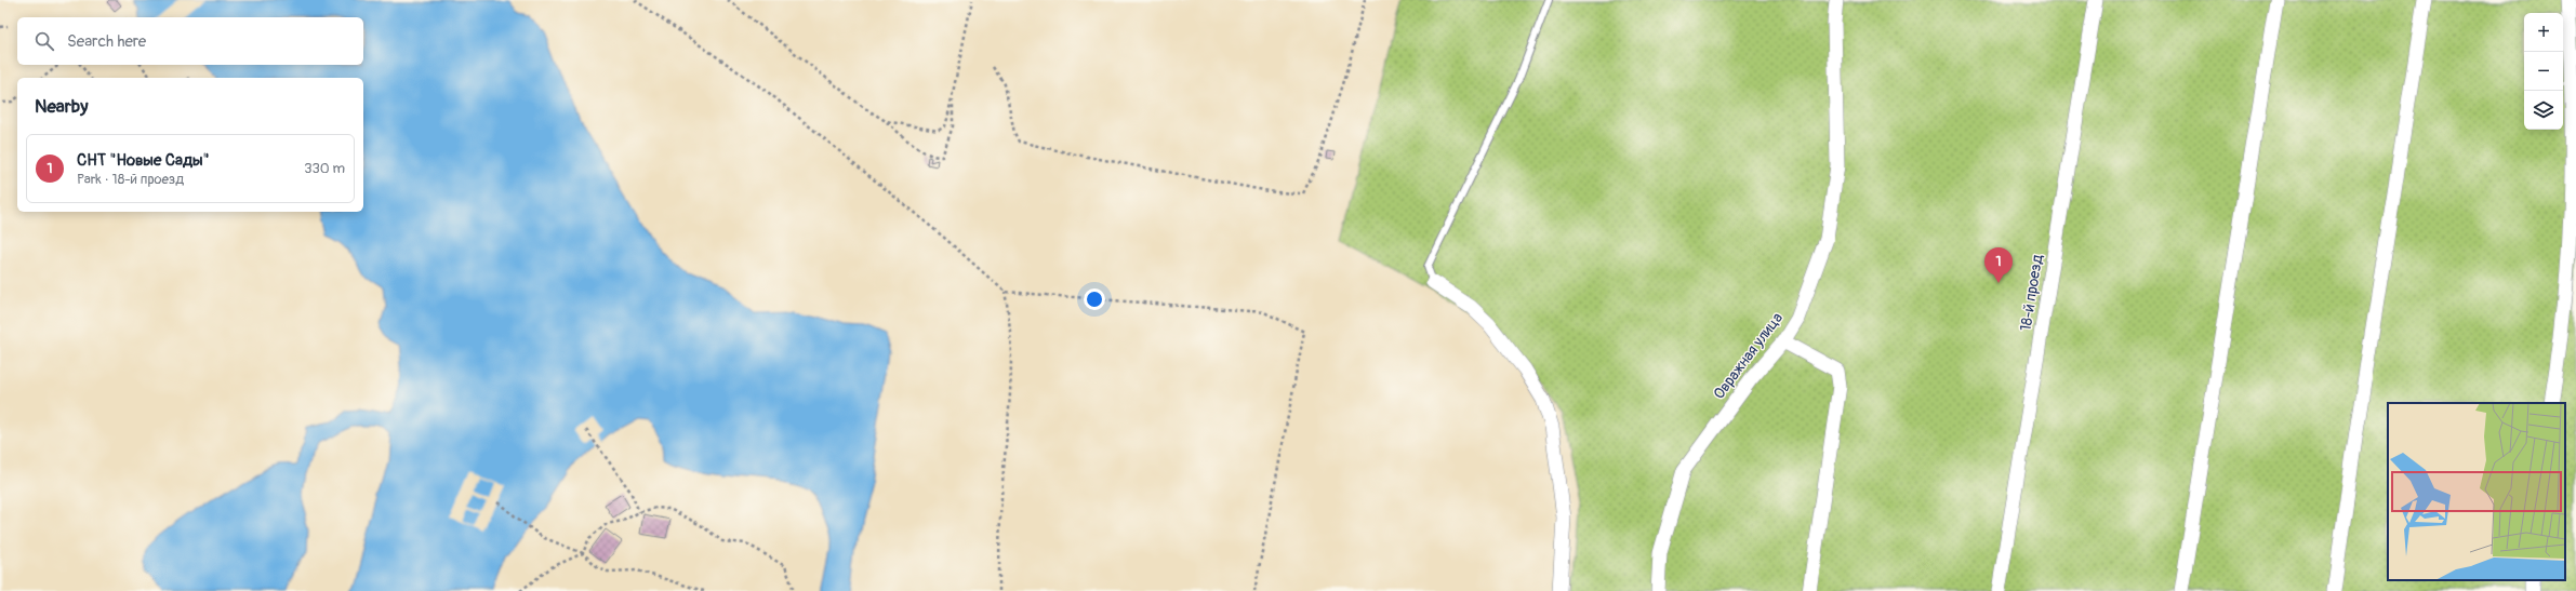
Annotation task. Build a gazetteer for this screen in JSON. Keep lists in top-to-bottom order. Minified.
{"streets":{"street":["18-й проезд","Овражная улица"]},"page":{"map_buttons":["+","−"],"search":"Search here","heading":"Nearby","list":[{"mark":"1","name":"СНТ \"Новые Сады\"","note":"Park · 18-й проезд","value":"330 m"}],"pins":"1"}}
